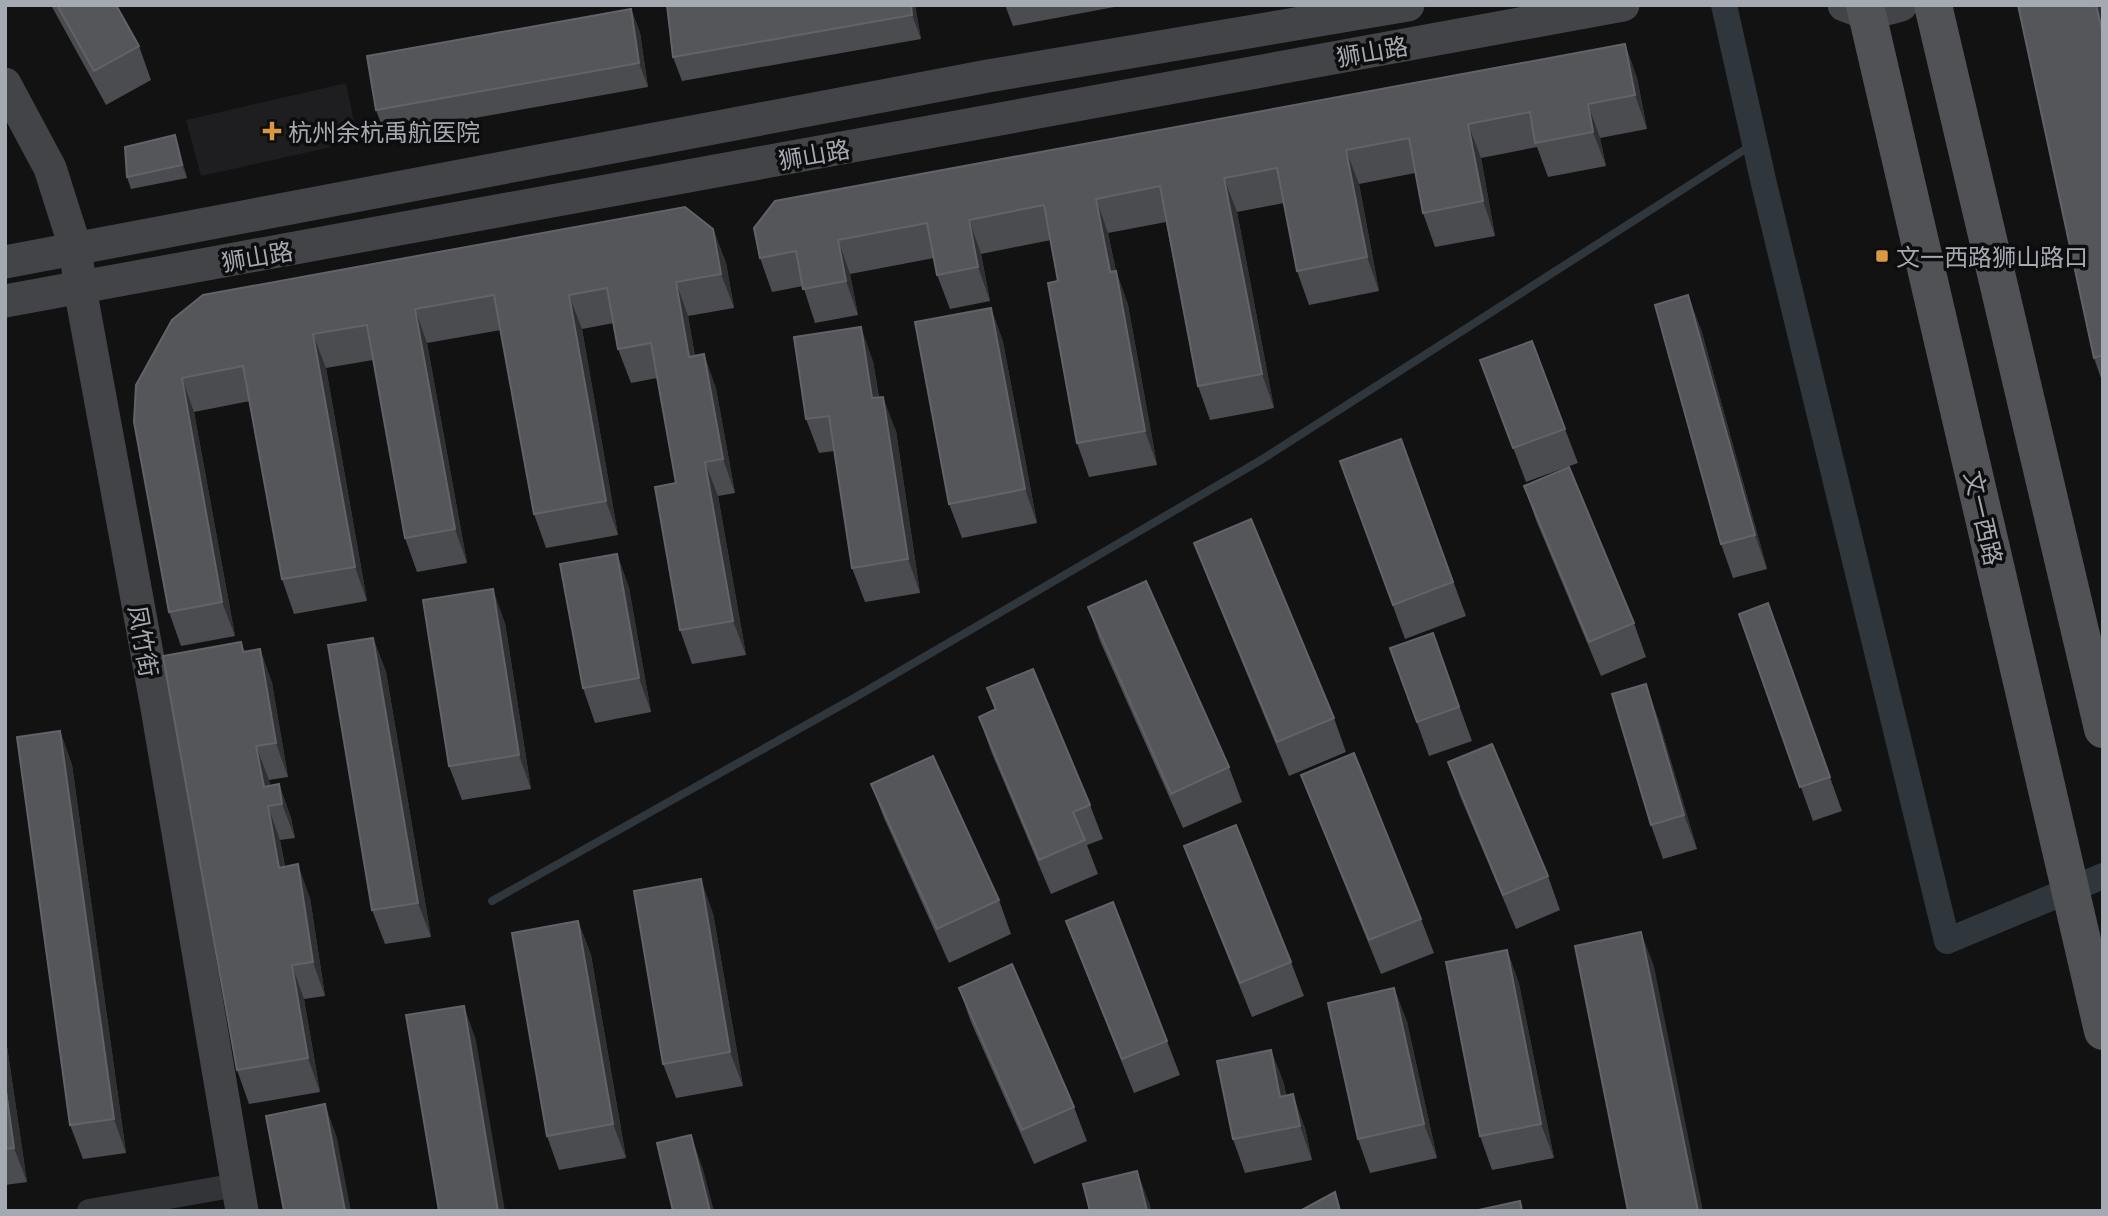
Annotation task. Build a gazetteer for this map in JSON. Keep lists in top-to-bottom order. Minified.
{"streets":{"main road":["狮山路","文一西路","凤竹街"]},"crossings":[["狮山路","凤竹街"]],"places":{"health":["杭州余杭禹航医院"],"transit":["文一西路狮山路口"]}}
